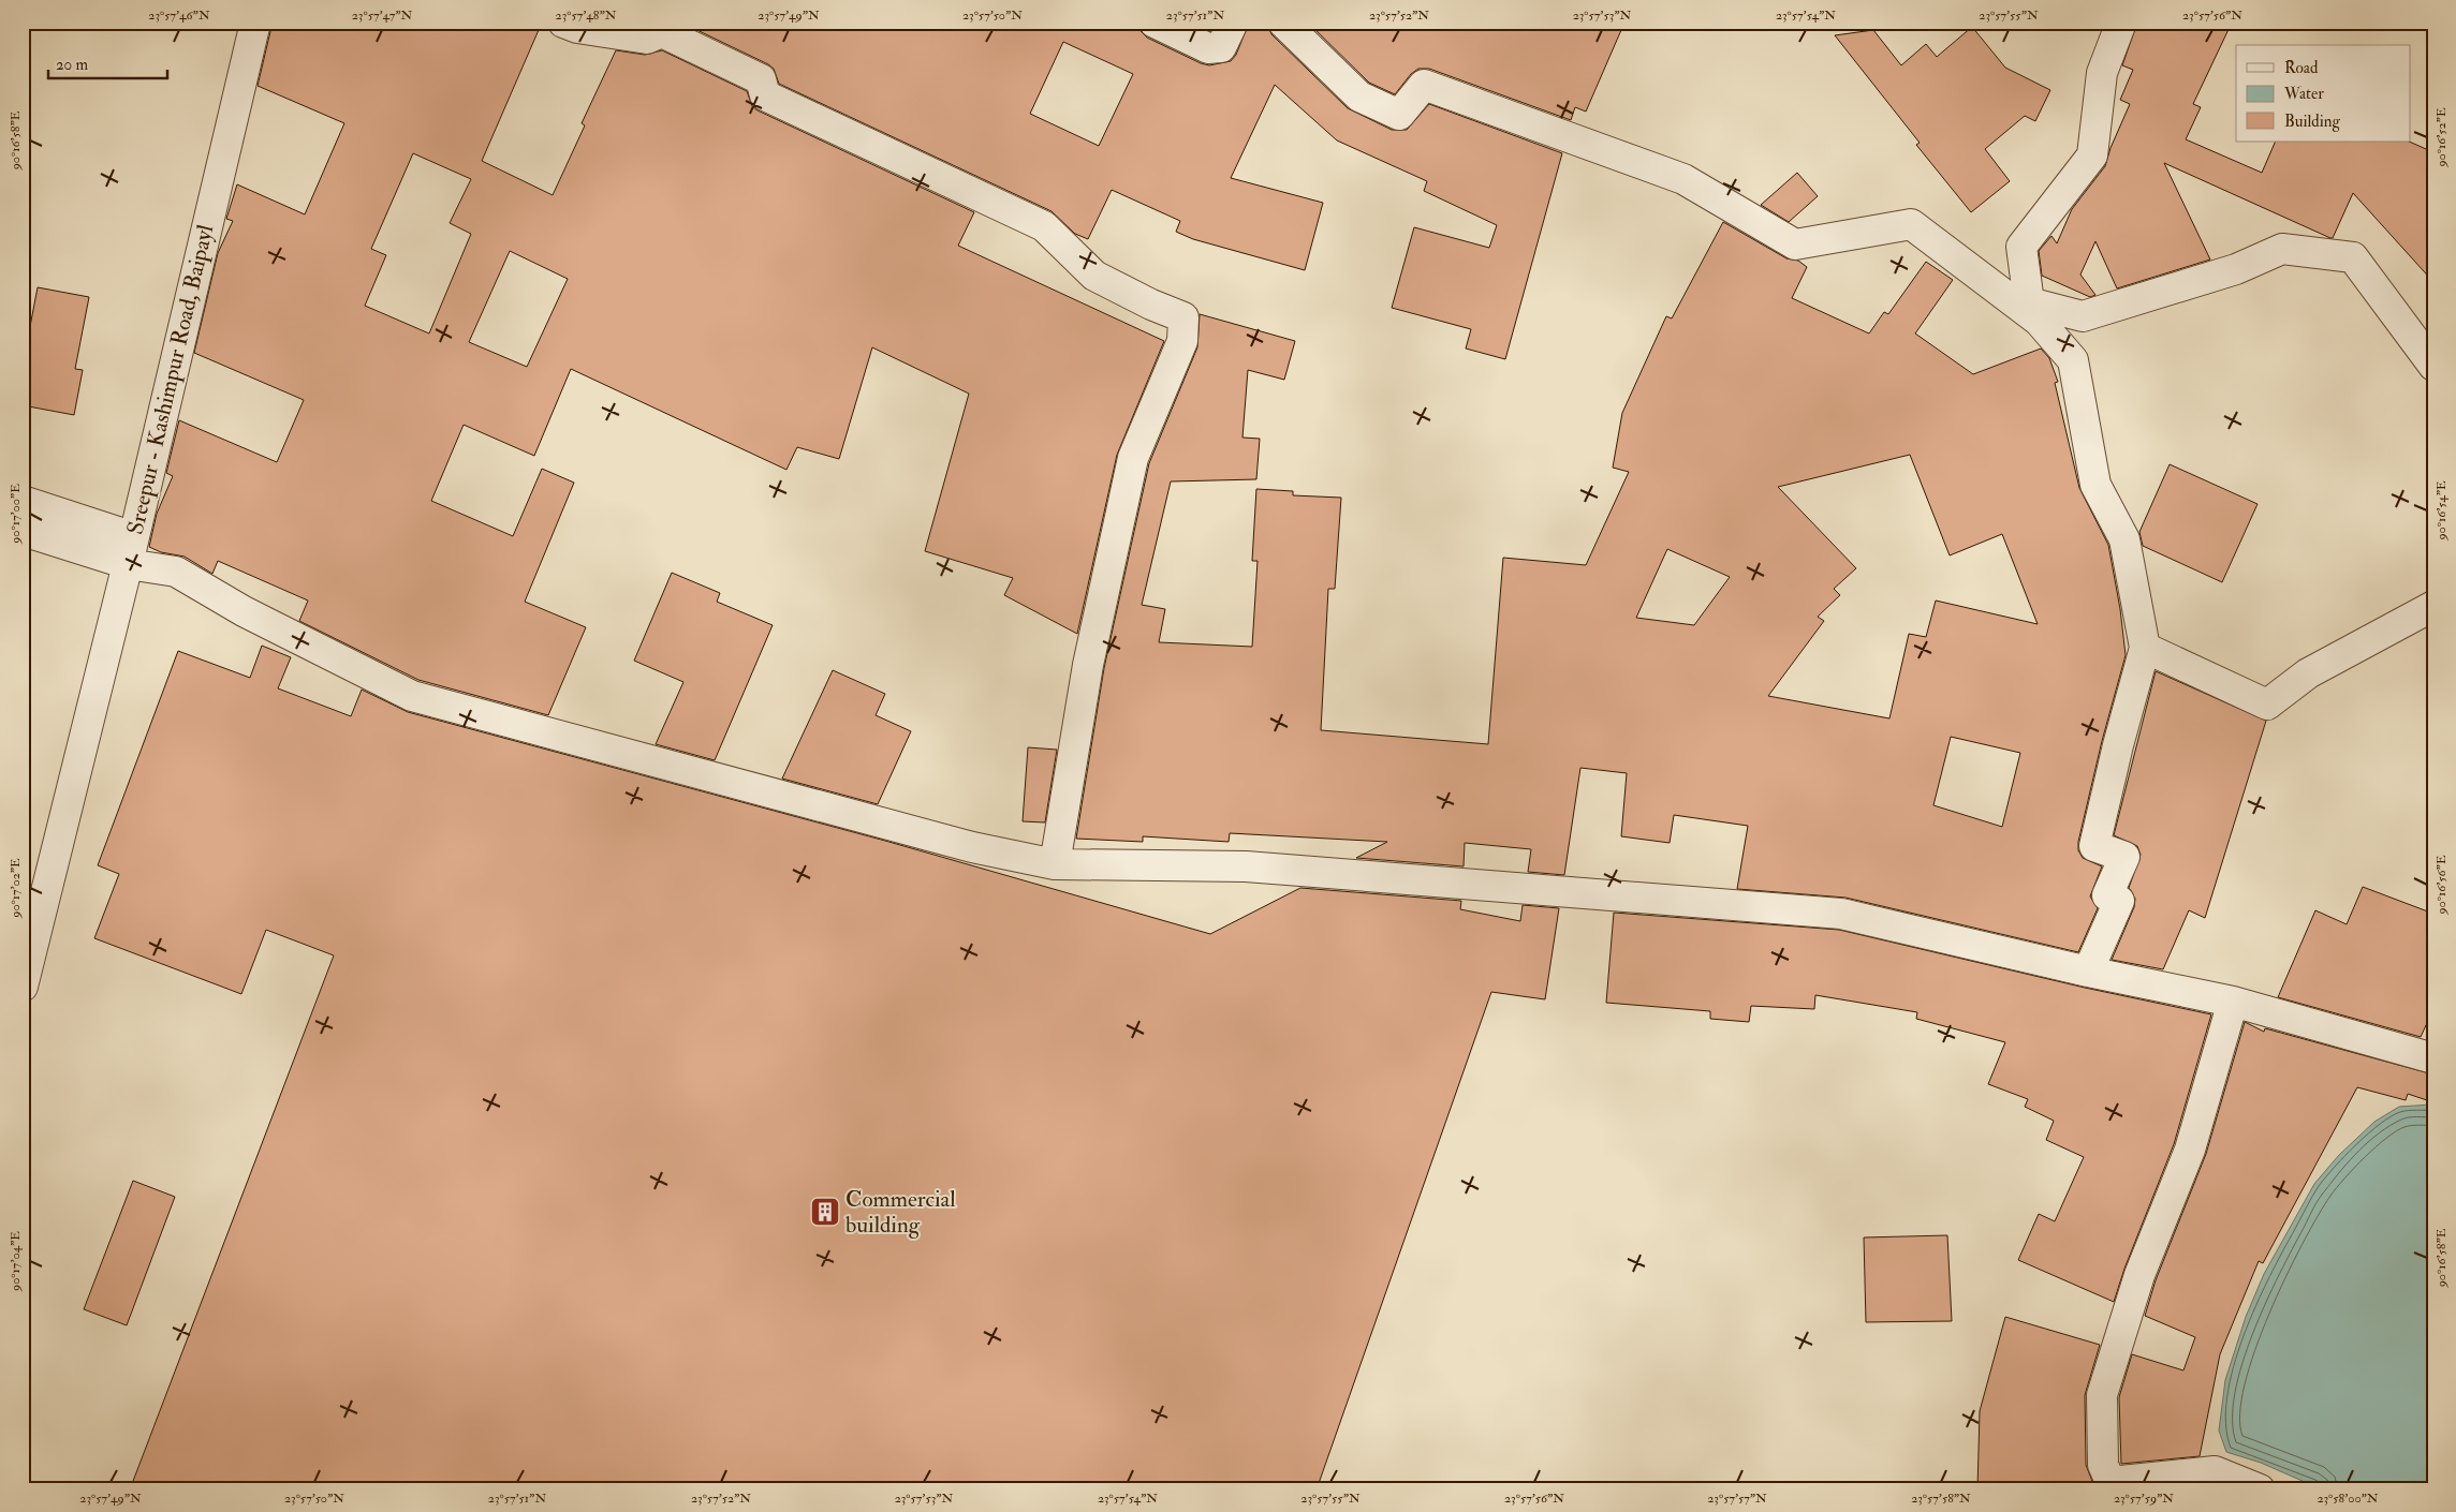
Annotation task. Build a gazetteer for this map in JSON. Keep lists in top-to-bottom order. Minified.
{"streets":{"street":["Sreepur - Kashimpur Road, Baipayl"]},"places":{"building":["Commercial building"]},"legend":["Road","Water","Building"],"scale_bar":"20 m","coordinates":["23°57'46\"N","23°57'47\"N","23°57'48\"N","23°57'49\"N","23°57'50\"N","23°57'51\"N","23°57'52\"N","23°57'53\"N","23°57'54\"N","23°57'55\"N","23°57'56\"N","90°16'52\"E","90°16'58\"E","90°16'54\"E","90°17'00\"E","90°16'56\"E","90°17'02\"E","90°17'04\"E","23°57'57\"N","23°57'58\"N","23°57'59\"N","23°58'00\"N"]}
